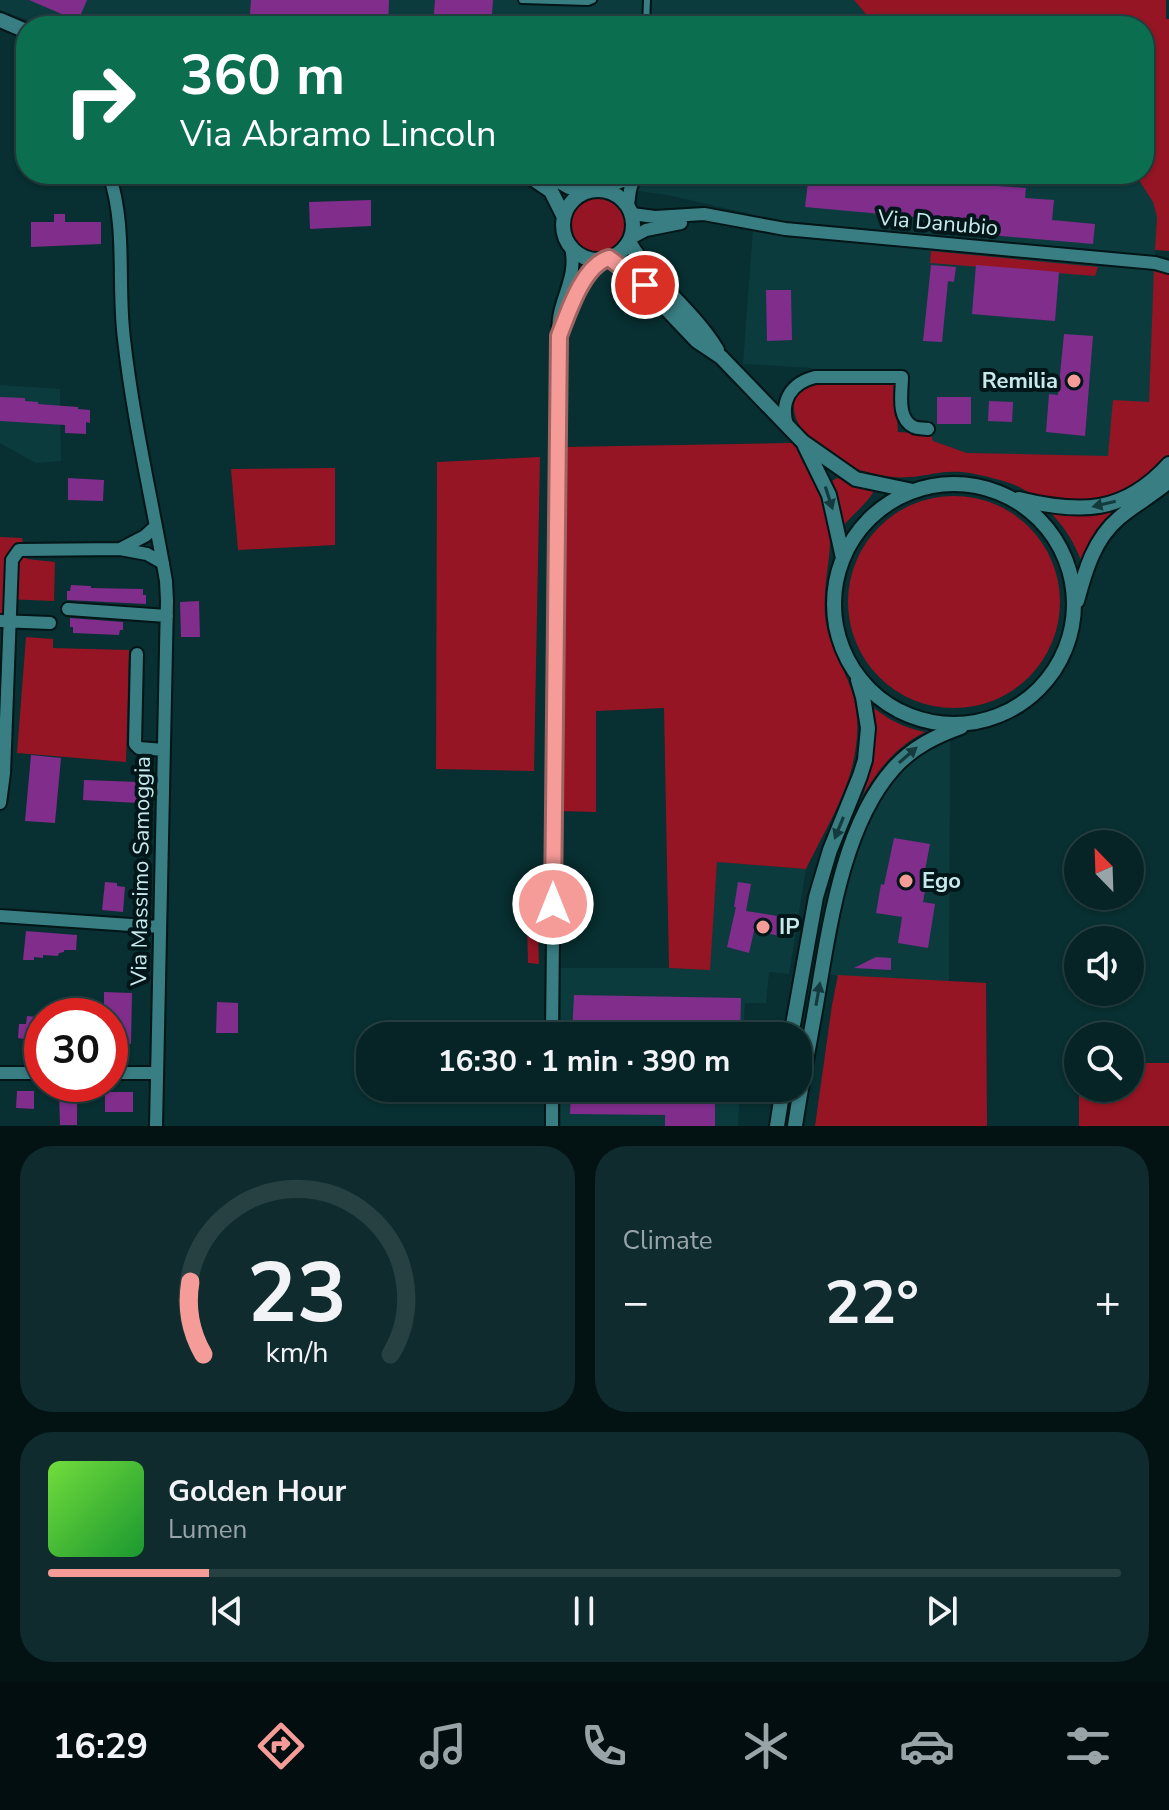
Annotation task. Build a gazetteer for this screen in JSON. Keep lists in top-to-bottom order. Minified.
{"streets":{"street":["Via Danubio","Via Massimo Samoggia"]},"places":["Remilia","Ego","IP"],"north":"top left","page":{"turn":["360 m","Via Abramo Lincoln"],"limit":"30","trip":"16:30 · 1 min · 390 m","tile":"Climate","heat":["−","22°","+"],"song":["Golden Hour","Lumen"],"tabs":"16:29","gauge":["23","km/h"]}}
